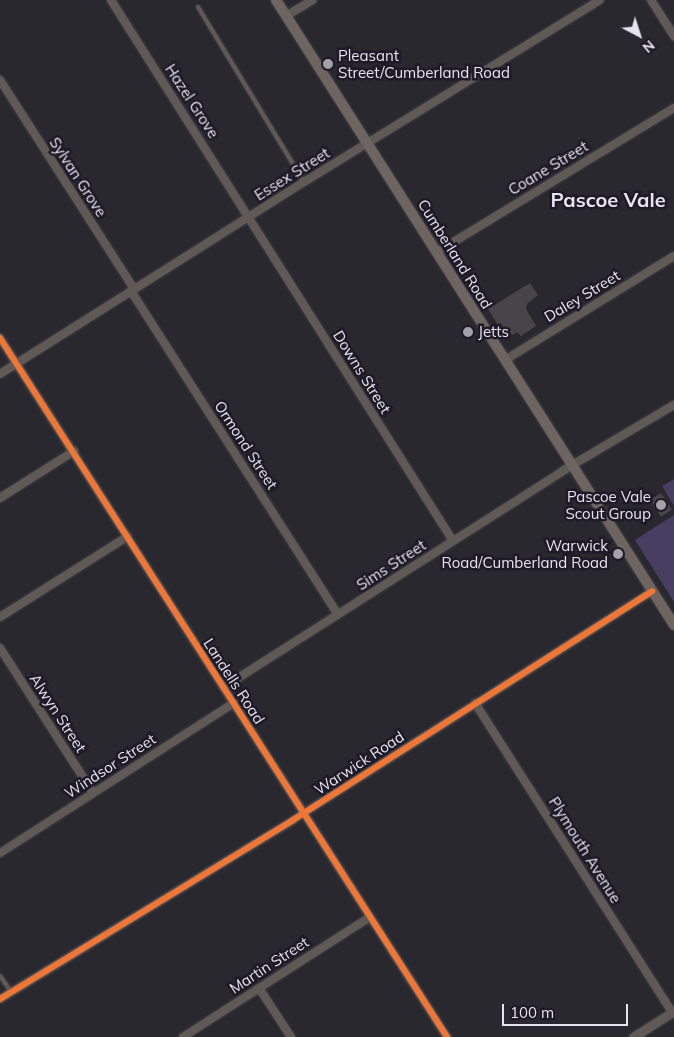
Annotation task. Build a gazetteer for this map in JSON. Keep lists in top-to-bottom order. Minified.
{"streets":{"main road":["Cumberland Road"],"street":["Hazel Grove","Coane Street","Essex Street","Sylvan Grove","Daley Street","Downs Street","Ormond Street","Sims Street","Landells Road","Alwyn Street","Warwick Road","Windsor Street","Plymouth Avenue","Martin Street"]},"crossings":[["Hazel Grove","Essex Street"],["Hazel Grove","Downs Street"],["Coane Street","Cumberland Road"],["Essex Street","Sylvan Grove"],["Essex Street","Cumberland Road"],["Essex Street","Downs Street"],["Essex Street","Ormond Street"],["Essex Street","Landells Road"],["Sylvan Grove","Ormond Street"],["Cumberland Road","Daley Street"],["Cumberland Road","Sims Street"],["Cumberland Road","Warwick Road"],["Downs Street","Sims Street"],["Ormond Street","Sims Street"],["Sims Street","Landells Road"],["Landells Road","Warwick Road"],["Landells Road","Windsor Street"],["Landells Road","Martin Street"],["Alwyn Street","Windsor Street"],["Warwick Road","Plymouth Avenue"]],"districts":["Pascoe Vale"],"places":["Pleasant Street/Cumberland Road","Jetts","Pascoe Vale Scout Group","Warwick Road/Cumberland Road"],"scale_bar":"100 m","north":"bottom right"}
